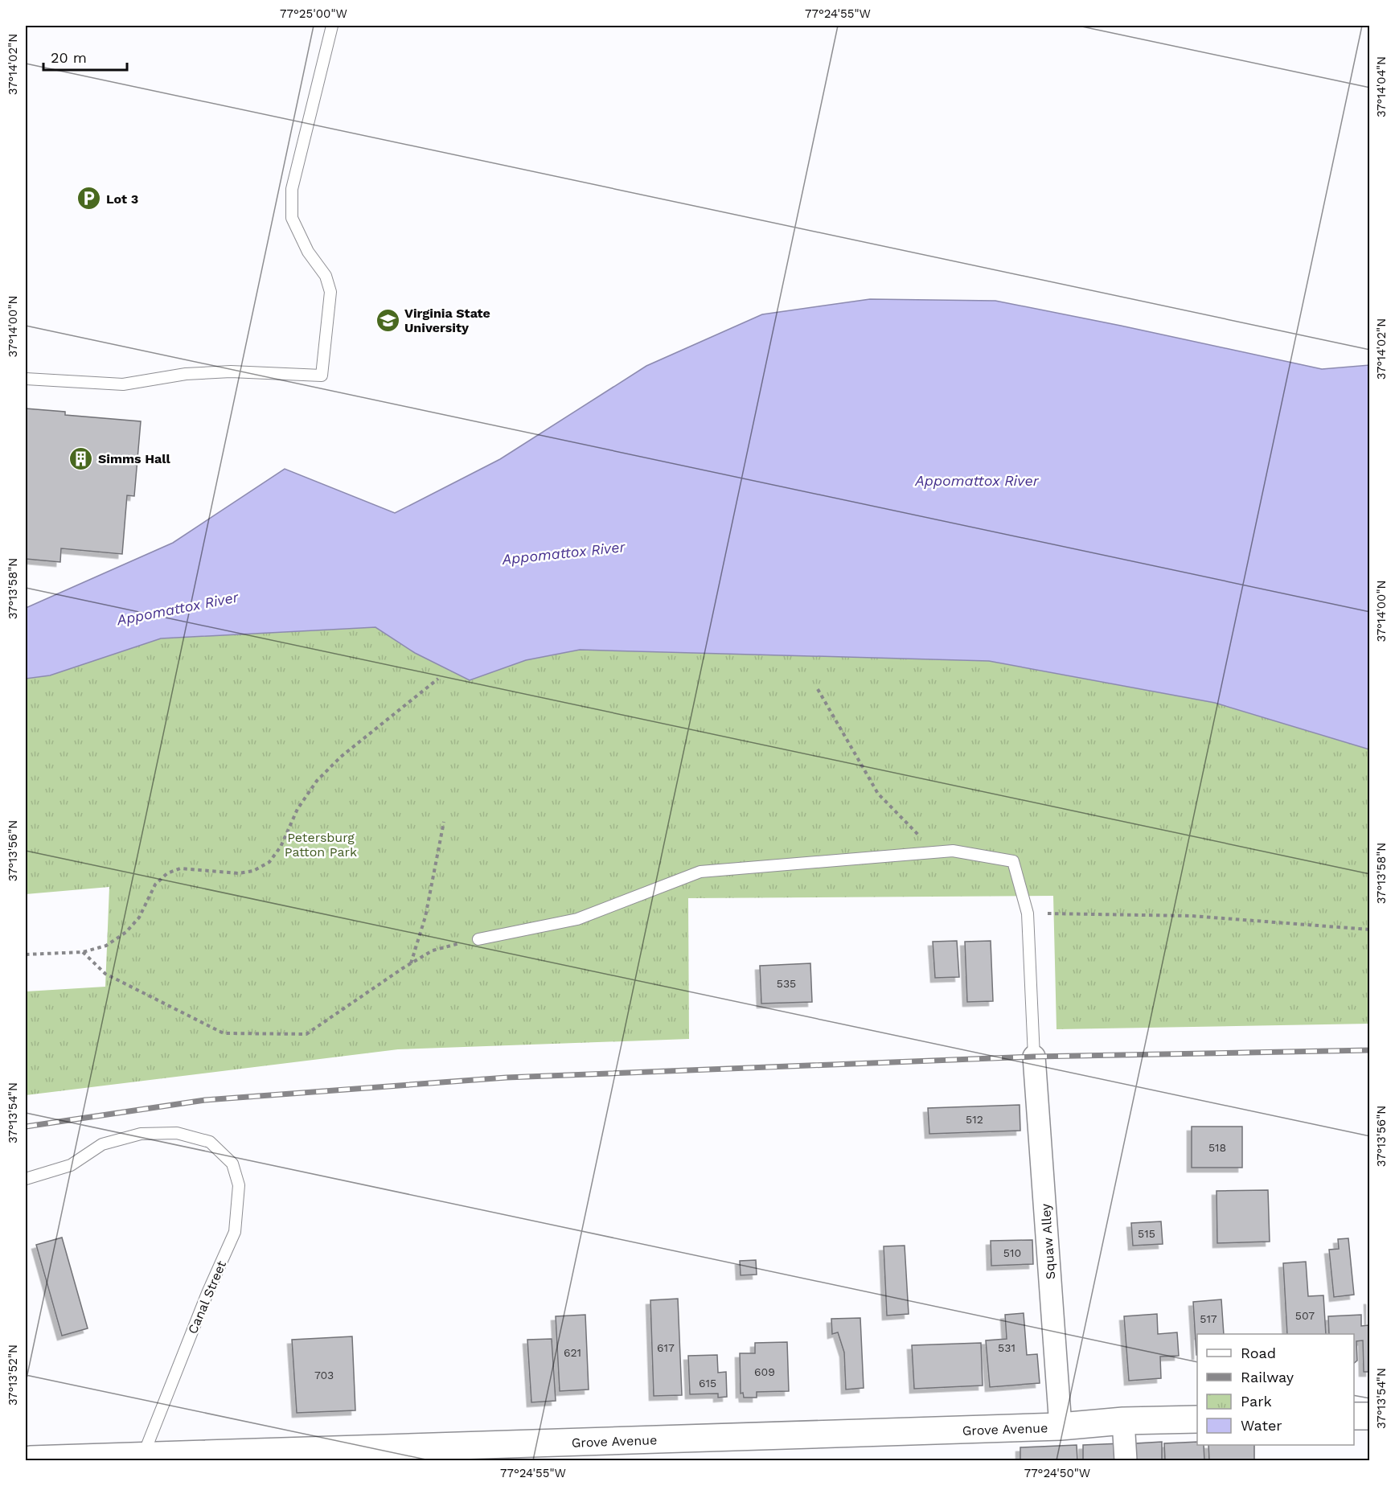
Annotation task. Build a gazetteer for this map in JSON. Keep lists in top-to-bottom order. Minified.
{"streets":{"main road":["Grove Avenue"],"street":["Squaw Alley"],"lane":["Canal Street"]},"crossings":[["Squaw Alley","Grove Avenue"],["Canal Street","Grove Avenue"]],"water":["Appomattox River"],"parks":["Petersburg Patton Park"],"places":{"parking":["Lot 3"],"school or university":["Virginia State University"],"building":["Simms Hall"]},"house_numbers":["535","512","518","515","510","507","517","617","531","621","609","703","615"],"legend":["Road","Railway","Park","Water"],"scale_bar":"20 m","coordinates":["77°25'00\"W","77°24'55\"W","37°14'02\"N","37°14'04\"N","37°14'00\"N","37°13'58\"N","37°13'56\"N","37°13'54\"N","37°13'52\"N","77°24'50\"W"]}
